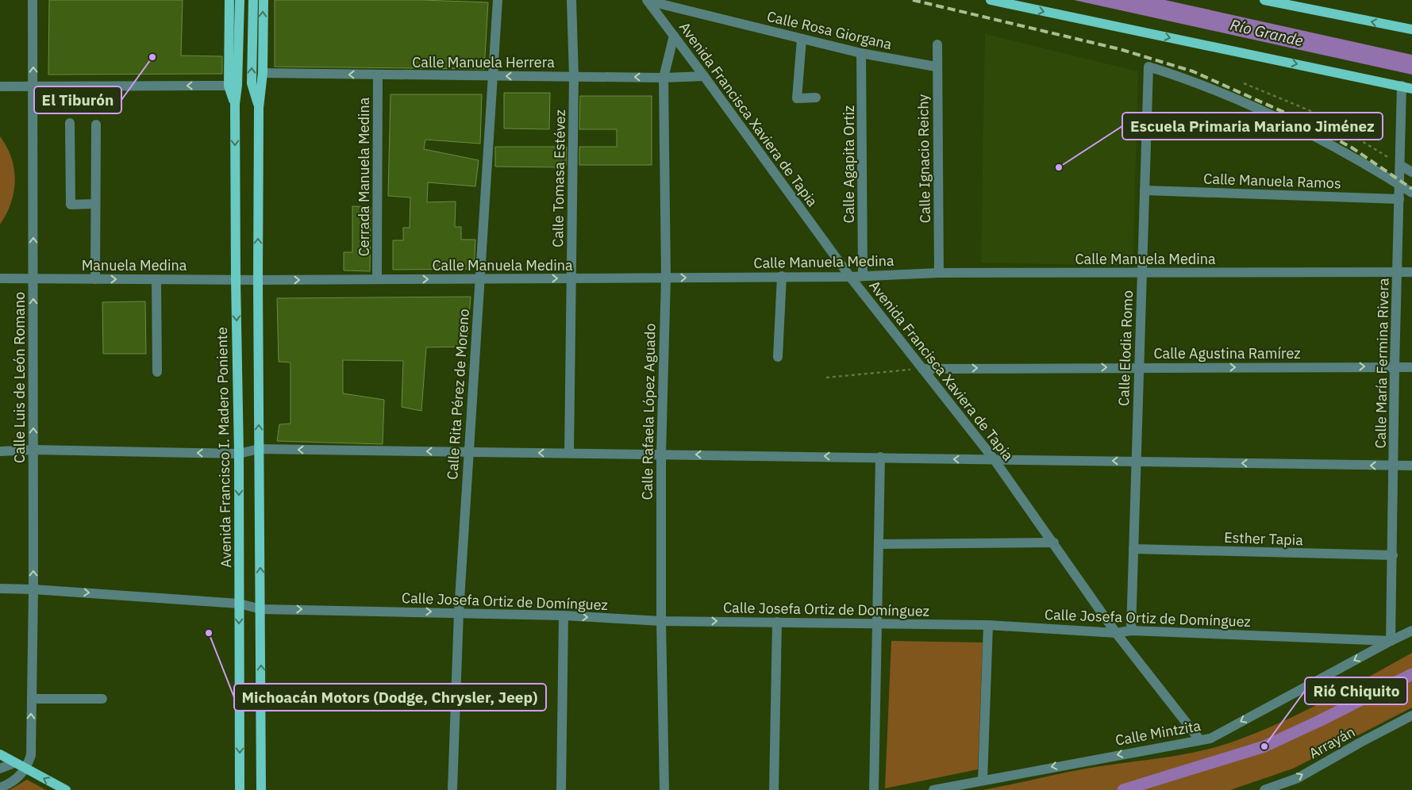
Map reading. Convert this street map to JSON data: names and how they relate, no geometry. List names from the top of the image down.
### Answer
{
  "streets": {
    "main road": ["Avenida Francisco I. Madero Poniente"],
    "street": [
      "Calle Rosa Giorgana",
      "Calle Manuela Herrera",
      "Avenida Francisca Xaviera de Tapia",
      "Calle Ignacio Reichy",
      "Calle Agapita Ortiz",
      "Cerrada Manuela Medina",
      "Calle Tomasa Estévez",
      "Calle Manuela Ramos",
      "Calle Manuela Medina",
      "Manuela Medina",
      "Calle Elodia Romo",
      "Calle Agustina Ramírez",
      "Calle María Fermina Rivera",
      "Calle Luis de León Romano",
      "Calle Rita Pérez de Moreno",
      "Calle Rafaela López Aguado",
      "Esther Tapia",
      "Calle Josefa Ortiz de Domínguez",
      "Calle Mintzita",
      "Arrayán"
    ]
  },
  "crossings": [
    ["Calle Rosa Giorgana", "Avenida Francisca Xaviera de Tapia"],
    ["Calle Rosa Giorgana", "Calle Ignacio Reichy"],
    ["Calle Rosa Giorgana", "Calle Agapita Ortiz"],
    ["Calle Manuela Herrera", "Avenida Francisca Xaviera de Tapia"],
    ["Calle Manuela Herrera", "Cerrada Manuela Medina"],
    ["Calle Manuela Herrera", "Calle Tomasa Estévez"],
    ["Calle Manuela Herrera", "Calle Rita Pérez de Moreno"],
    ["Calle Manuela Herrera", "Calle Rafaela López Aguado"],
    ["Avenida Francisca Xaviera de Tapia", "Calle Manuela Medina"],
    ["Avenida Francisca Xaviera de Tapia", "Calle Agustina Ramírez"],
    ["Avenida Francisca Xaviera de Tapia", "Calle Rafaela López Aguado"],
    ["Avenida Francisca Xaviera de Tapia", "Calle Josefa Ortiz de Domínguez"],
    ["Avenida Francisca Xaviera de Tapia", "Calle Mintzita"],
    ["Calle Ignacio Reichy", "Calle Manuela Medina"],
    ["Calle Agapita Ortiz", "Calle Manuela Medina"],
    ["Cerrada Manuela Medina", "Calle Manuela Medina"],
    ["Calle Tomasa Estévez", "Calle Manuela Medina"],
    ["Calle Manuela Ramos", "Calle Elodia Romo"],
    ["Calle Manuela Ramos", "Calle María Fermina Rivera"],
    ["Calle Manuela Medina", "Manuela Medina"],
    ["Calle Manuela Medina", "Calle Elodia Romo"],
    ["Calle Manuela Medina", "Calle María Fermina Rivera"],
    ["Calle Manuela Medina", "Calle Rita Pérez de Moreno"],
    ["Calle Manuela Medina", "Calle Rafaela López Aguado"],
    ["Calle Manuela Medina", "Avenida Francisco I. Madero Poniente"],
    ["Manuela Medina", "Calle Luis de León Romano"],
    ["Manuela Medina", "Avenida Francisco I. Madero Poniente"],
    ["Calle Elodia Romo", "Calle Agustina Ramírez"],
    ["Calle Elodia Romo", "Calle María Fermina Rivera"],
    ["Calle Elodia Romo", "Esther Tapia"],
    ["Calle Elodia Romo", "Calle Josefa Ortiz de Domínguez"],
    ["Calle Agustina Ramírez", "Calle María Fermina Rivera"],
    ["Calle María Fermina Rivera", "Esther Tapia"],
    ["Calle María Fermina Rivera", "Calle Josefa Ortiz de Domínguez"],
    ["Calle María Fermina Rivera", "Calle Mintzita"],
    ["Calle Luis de León Romano", "Calle Josefa Ortiz de Domínguez"],
    ["Calle Rita Pérez de Moreno", "Calle Josefa Ortiz de Domínguez"],
    ["Calle Rafaela López Aguado", "Calle Josefa Ortiz de Domínguez"],
    ["Avenida Francisco I. Madero Poniente", "Calle Josefa Ortiz de Domínguez"],
    ["Calle Josefa Ortiz de Domínguez", "Calle Mintzita"]
  ],
  "one_way": [
    "Calle Manuela Herrera",
    "Calle Manuela Medina",
    "Calle Agustina Ramírez",
    "Calle Luis de León Romano",
    "Calle Josefa Ortiz de Domínguez",
    "Calle Mintzita",
    "Arrayán"
  ],
  "water": ["Río Grande"],
  "places": [
    "El Tiburón",
    "Escuela Primaria Mariano Jiménez",
    "Michoacán Motors (Dodge, Chrysler, Jeep)",
    "Rió Chiquito"
  ]
}
